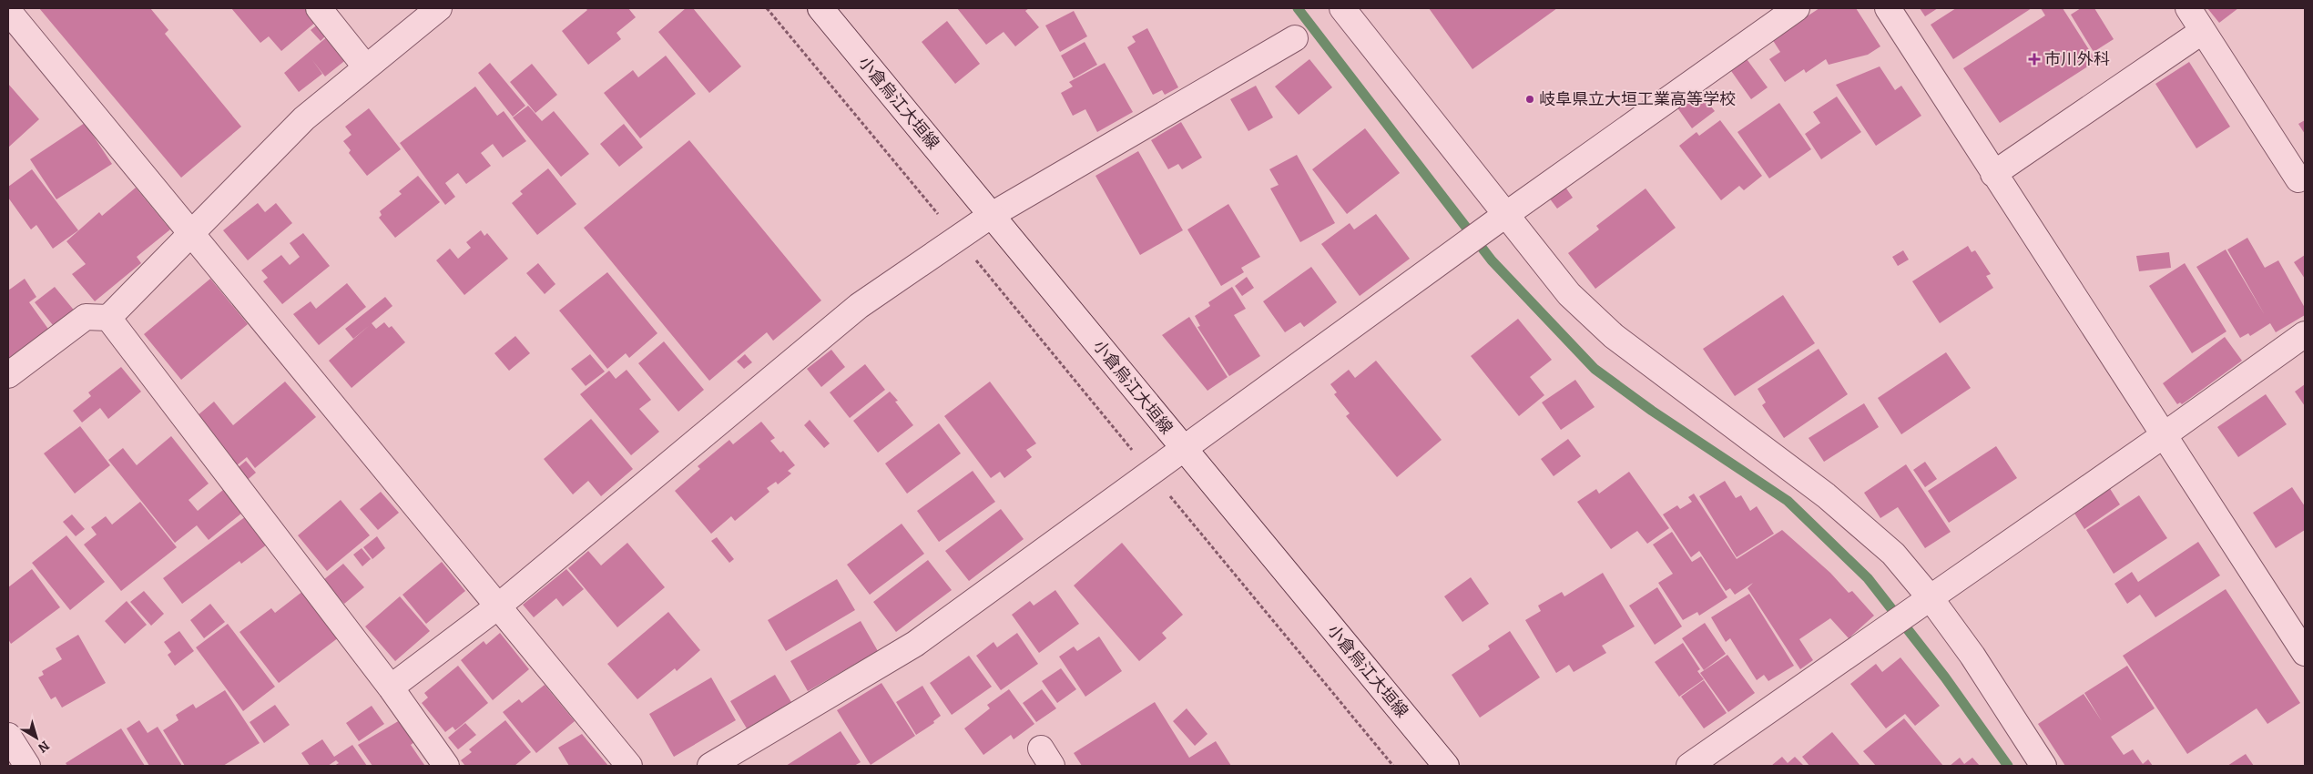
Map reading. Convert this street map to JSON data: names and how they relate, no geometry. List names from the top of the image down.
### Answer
{
  "streets": {
    "street": ["小倉烏江大垣線"]
  },
  "places": {
    "health": ["市川外科"],
    "other": ["岐阜県立大垣工業高等学校"]
  },
  "north": "bottom right"
}
